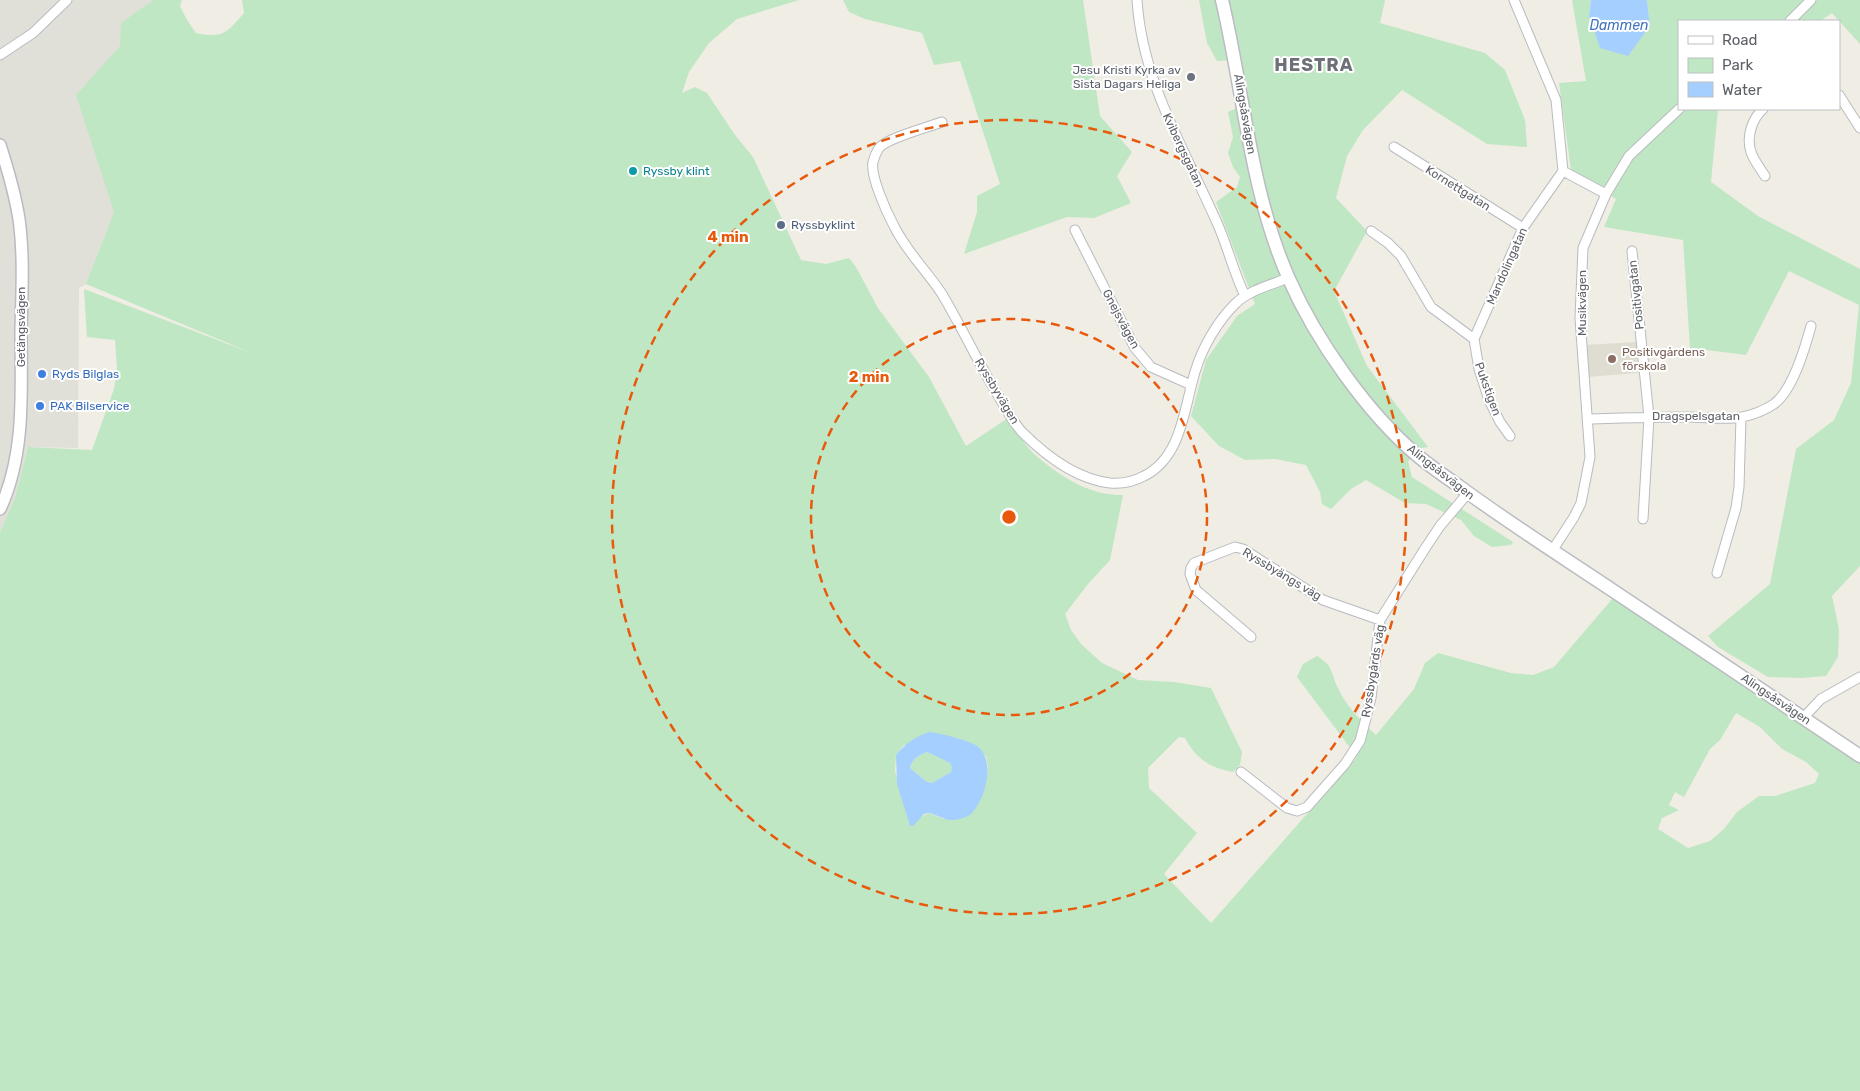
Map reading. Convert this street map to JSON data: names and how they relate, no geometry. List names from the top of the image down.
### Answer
{
  "streets": {
    "main road": ["Alingsåsvägen"],
    "street": [
      "Kvibergsgatan",
      "Kornettgatan",
      "Mandolingatan",
      "Positivgatan",
      "Musikvägen",
      "Gnejsvägen",
      "Getängsvägen",
      "Pukstigen",
      "Ryssbyvägen",
      "Dragspelsgatan",
      "Ryssbyängs väg",
      "Ryssbygårds väg"
    ]
  },
  "crossings": [
    ["Alingsåsvägen", "Musikvägen"],
    ["Alingsåsvägen", "Ryssbyvägen"],
    ["Alingsåsvägen", "Ryssbygårds väg"],
    ["Kvibergsgatan", "Ryssbyvägen"],
    ["Kornettgatan", "Mandolingatan"],
    ["Mandolingatan", "Pukstigen"],
    ["Positivgatan", "Dragspelsgatan"],
    ["Musikvägen", "Dragspelsgatan"],
    ["Gnejsvägen", "Ryssbyvägen"],
    ["Ryssbyängs väg", "Ryssbygårds väg"]
  ],
  "districts": ["HESTRA"],
  "water": ["Dammen"],
  "places": [
    "Jesu Kristi Kyrka av Sista Dagars Heliga",
    "Ryssby klint",
    "Ryssbyklint",
    "Positivgårdens förskola",
    "Ryds Bilglas",
    "PAK Bilservice"
  ],
  "legend": ["Road", "Park", "Water"],
  "rings": ["4 min", "2 min"]
}
